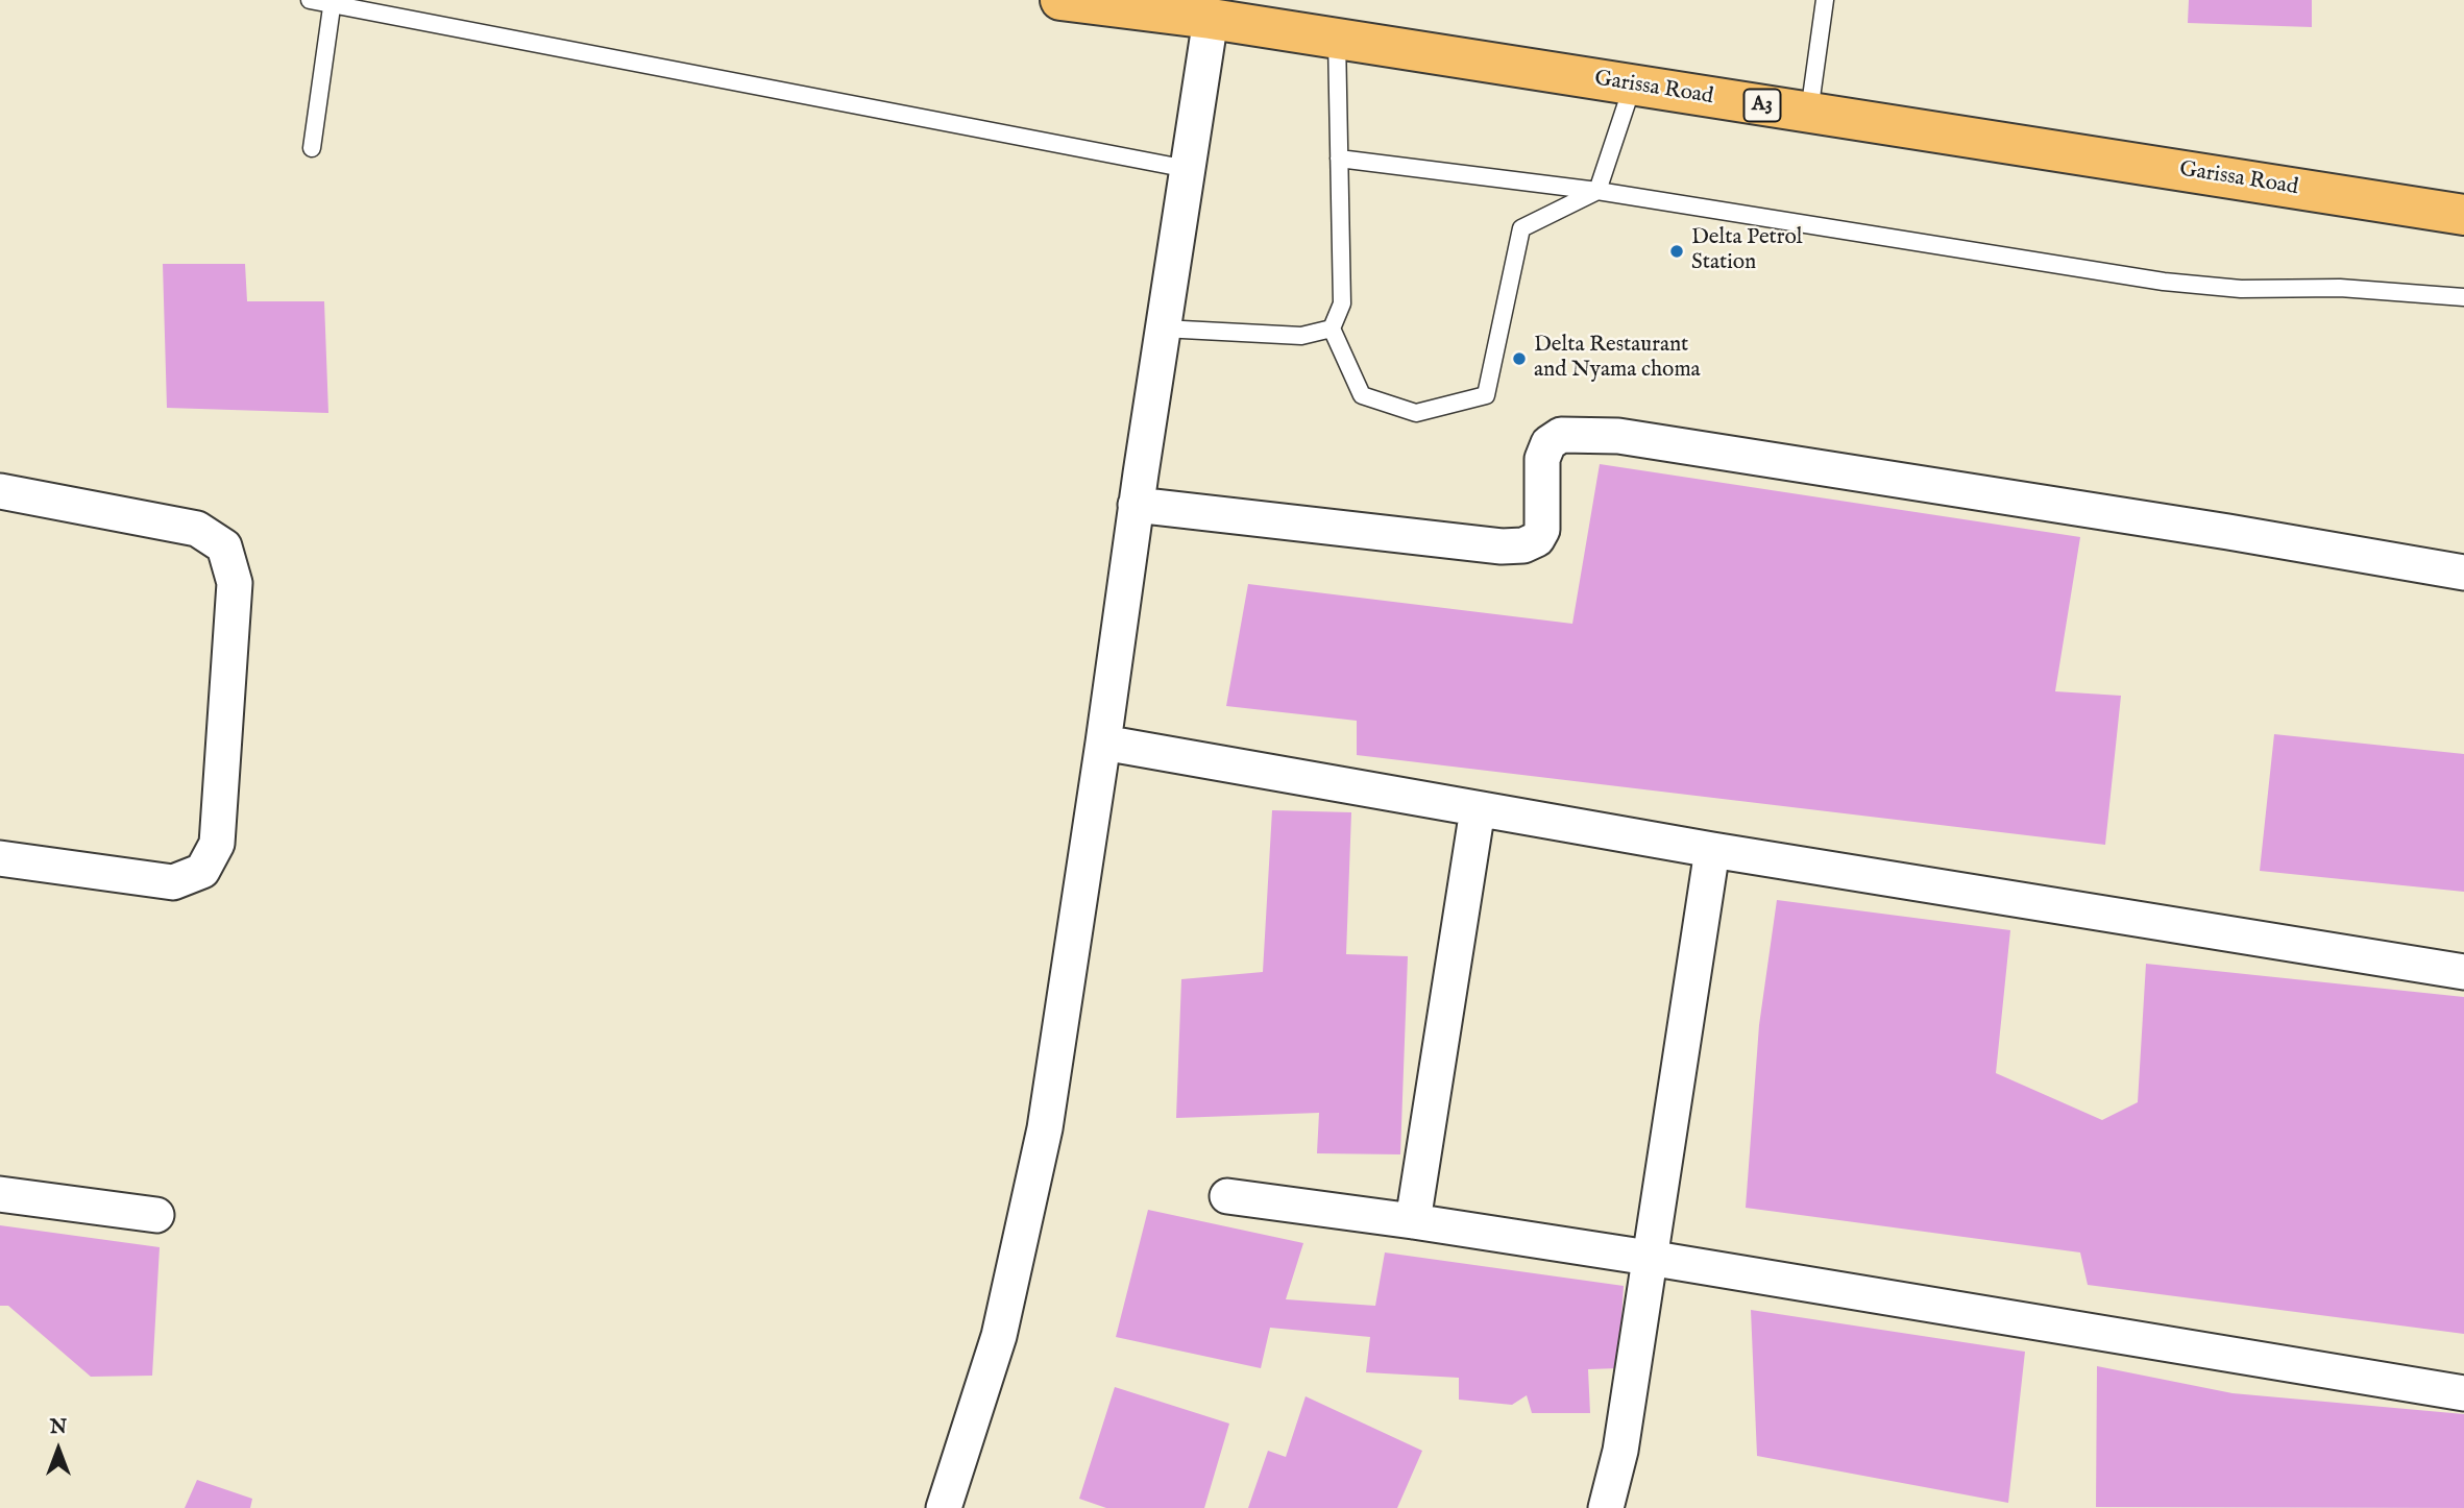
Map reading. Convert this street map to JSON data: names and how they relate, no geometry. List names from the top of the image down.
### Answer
{
  "streets": {
    "highway": ["Garissa Road", "A3"]
  },
  "places": ["Delta Petrol Station", "Delta Restaurant and Nyama choma"],
  "north": "top"
}
